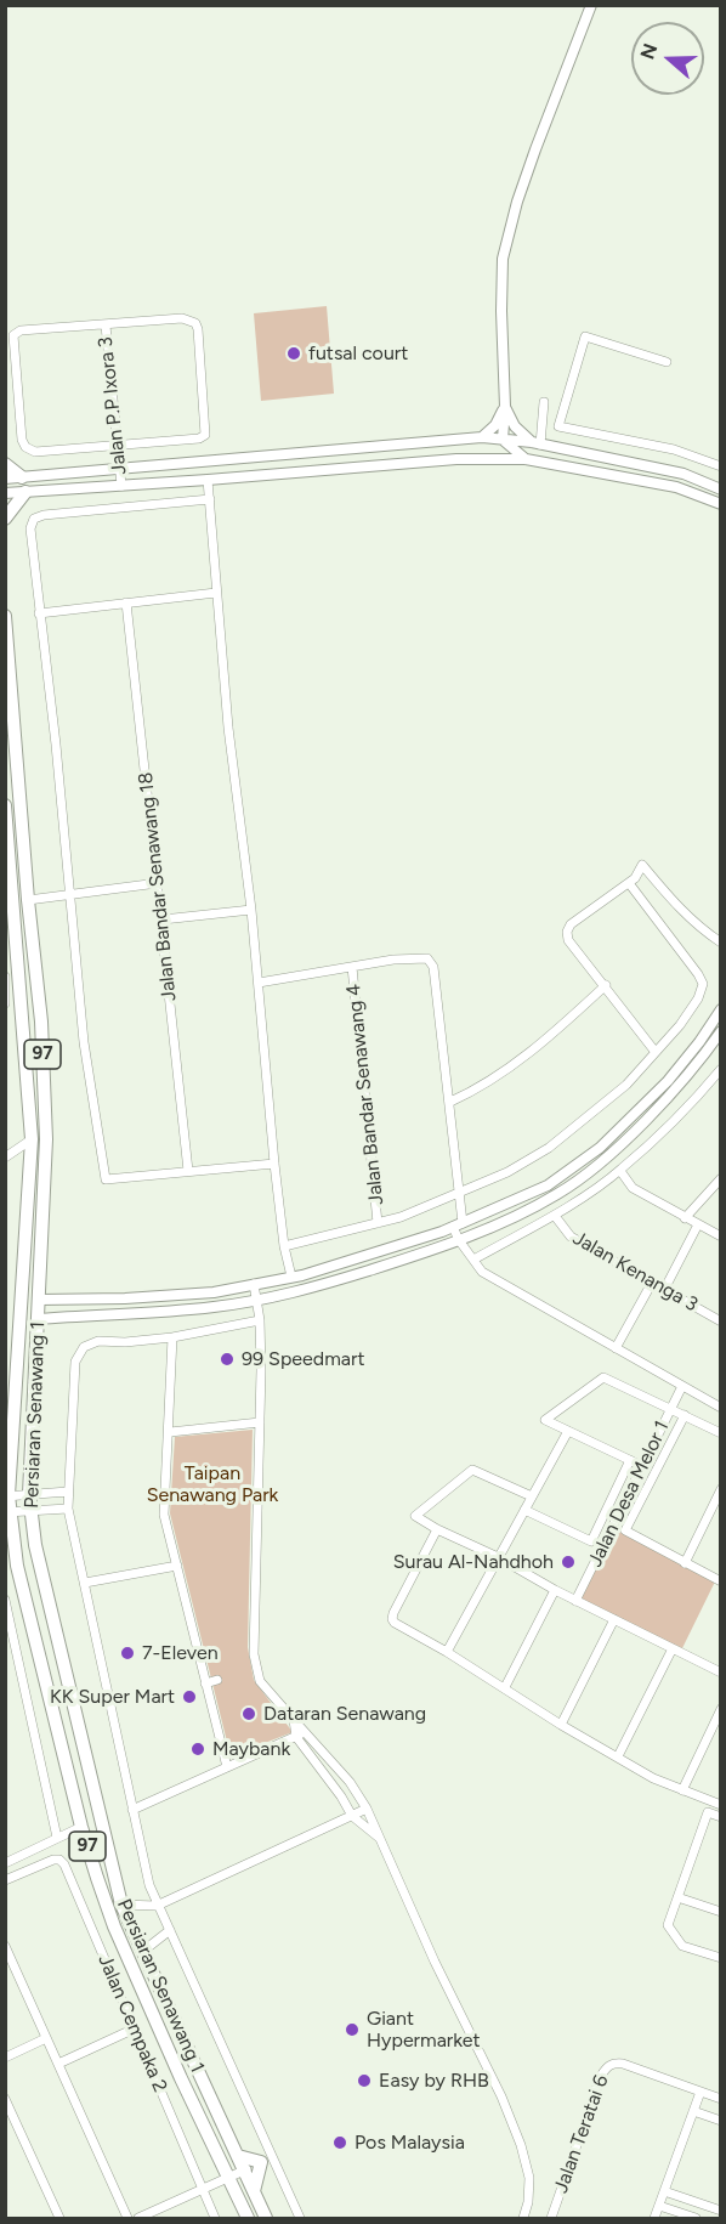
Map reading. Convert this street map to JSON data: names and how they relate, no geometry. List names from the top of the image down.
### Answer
{
  "streets": {
    "main road": ["97", "Persiaran Senawang 1"],
    "street": [
      "Jalan P.P Ixora 3",
      "Jalan Bandar Senawang 18",
      "Jalan Bandar Senawang 4",
      "Jalan Kenanga 3",
      "Jalan Desa Melor 1",
      "Jalan Cempaka 2",
      "Jalan Teratai 6"
    ]
  },
  "parks": ["Taipan Senawang Park"],
  "places": [
    "futsal court",
    "99 Speedmart",
    "Surau Al-Nahdhoh",
    "7-Eleven",
    "KK Super Mart",
    "Dataran Senawang",
    "Maybank",
    "Giant Hypermarket",
    "Easy by RHB",
    "Pos Malaysia"
  ],
  "north": "left"
}
